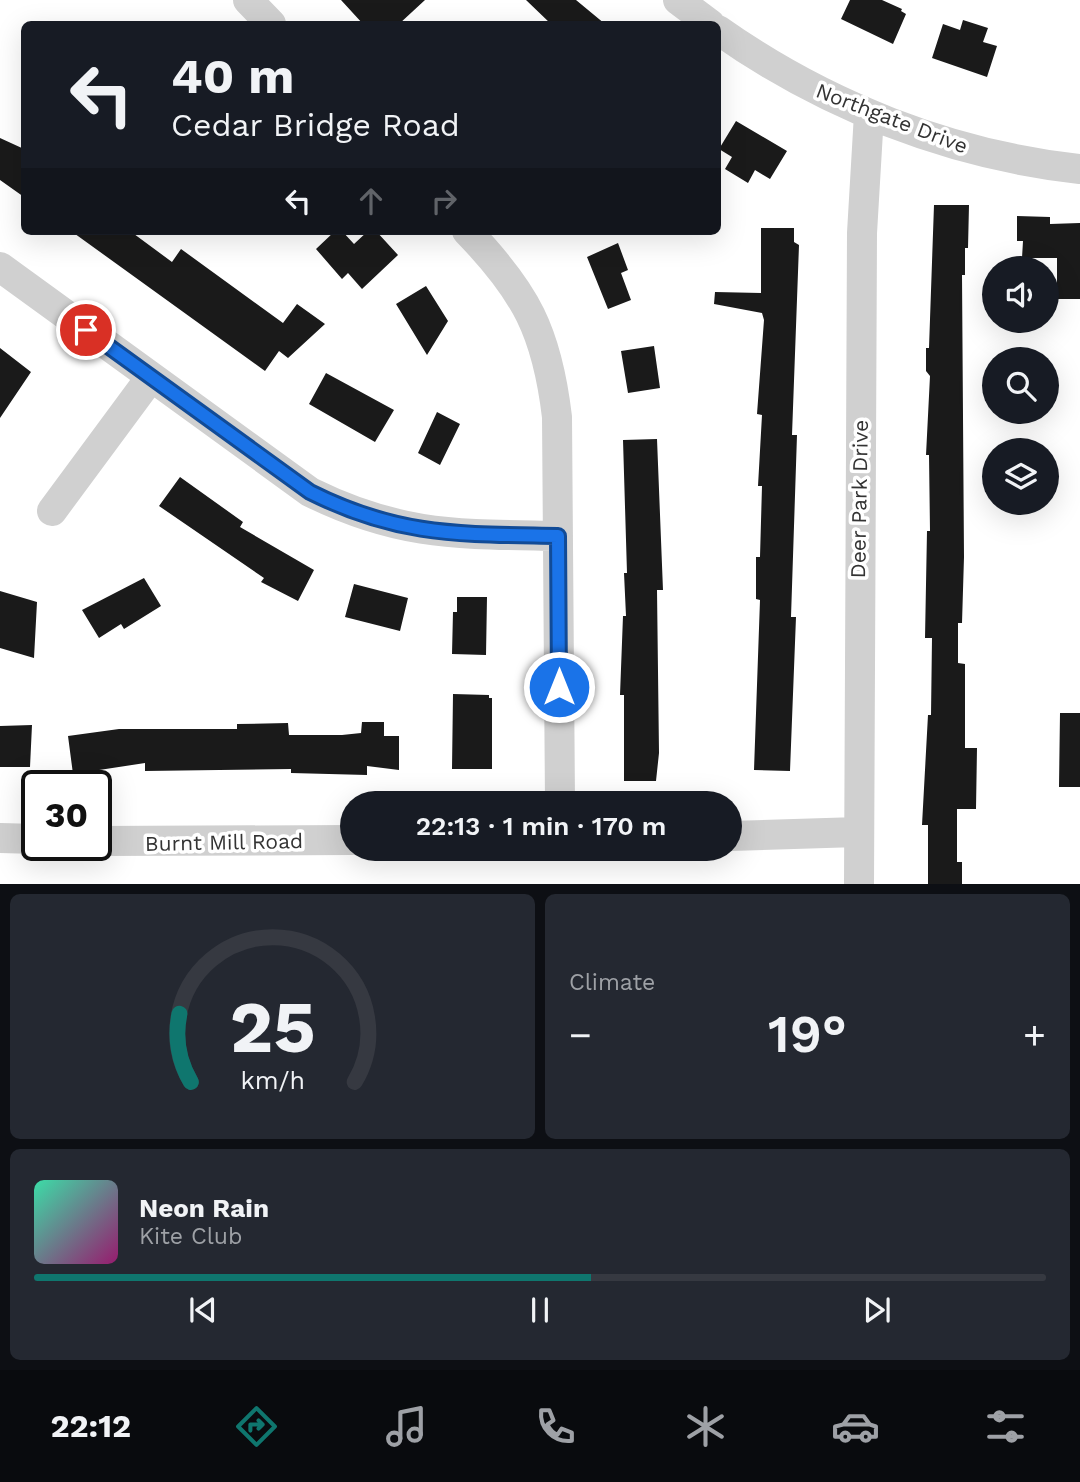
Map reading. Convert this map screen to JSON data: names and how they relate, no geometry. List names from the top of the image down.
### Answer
{
  "streets": {
    "street": ["Northgate Drive", "Deer Park Drive", "Burnt Mill Road"]
  },
  "crossings": [
    ["Northgate Drive", "Deer Park Drive"]
  ],
  "page": {
    "turn": ["40 m", "Cedar Bridge Road"],
    "limit": "30",
    "trip": "22:13 · 1 min · 170 m",
    "tile": "Climate",
    "heat": ["−", "19°", "+"],
    "song": ["Neon Rain", "Kite Club"],
    "tabs": "22:12",
    "gauge": ["25", "km/h"]
  }
}
